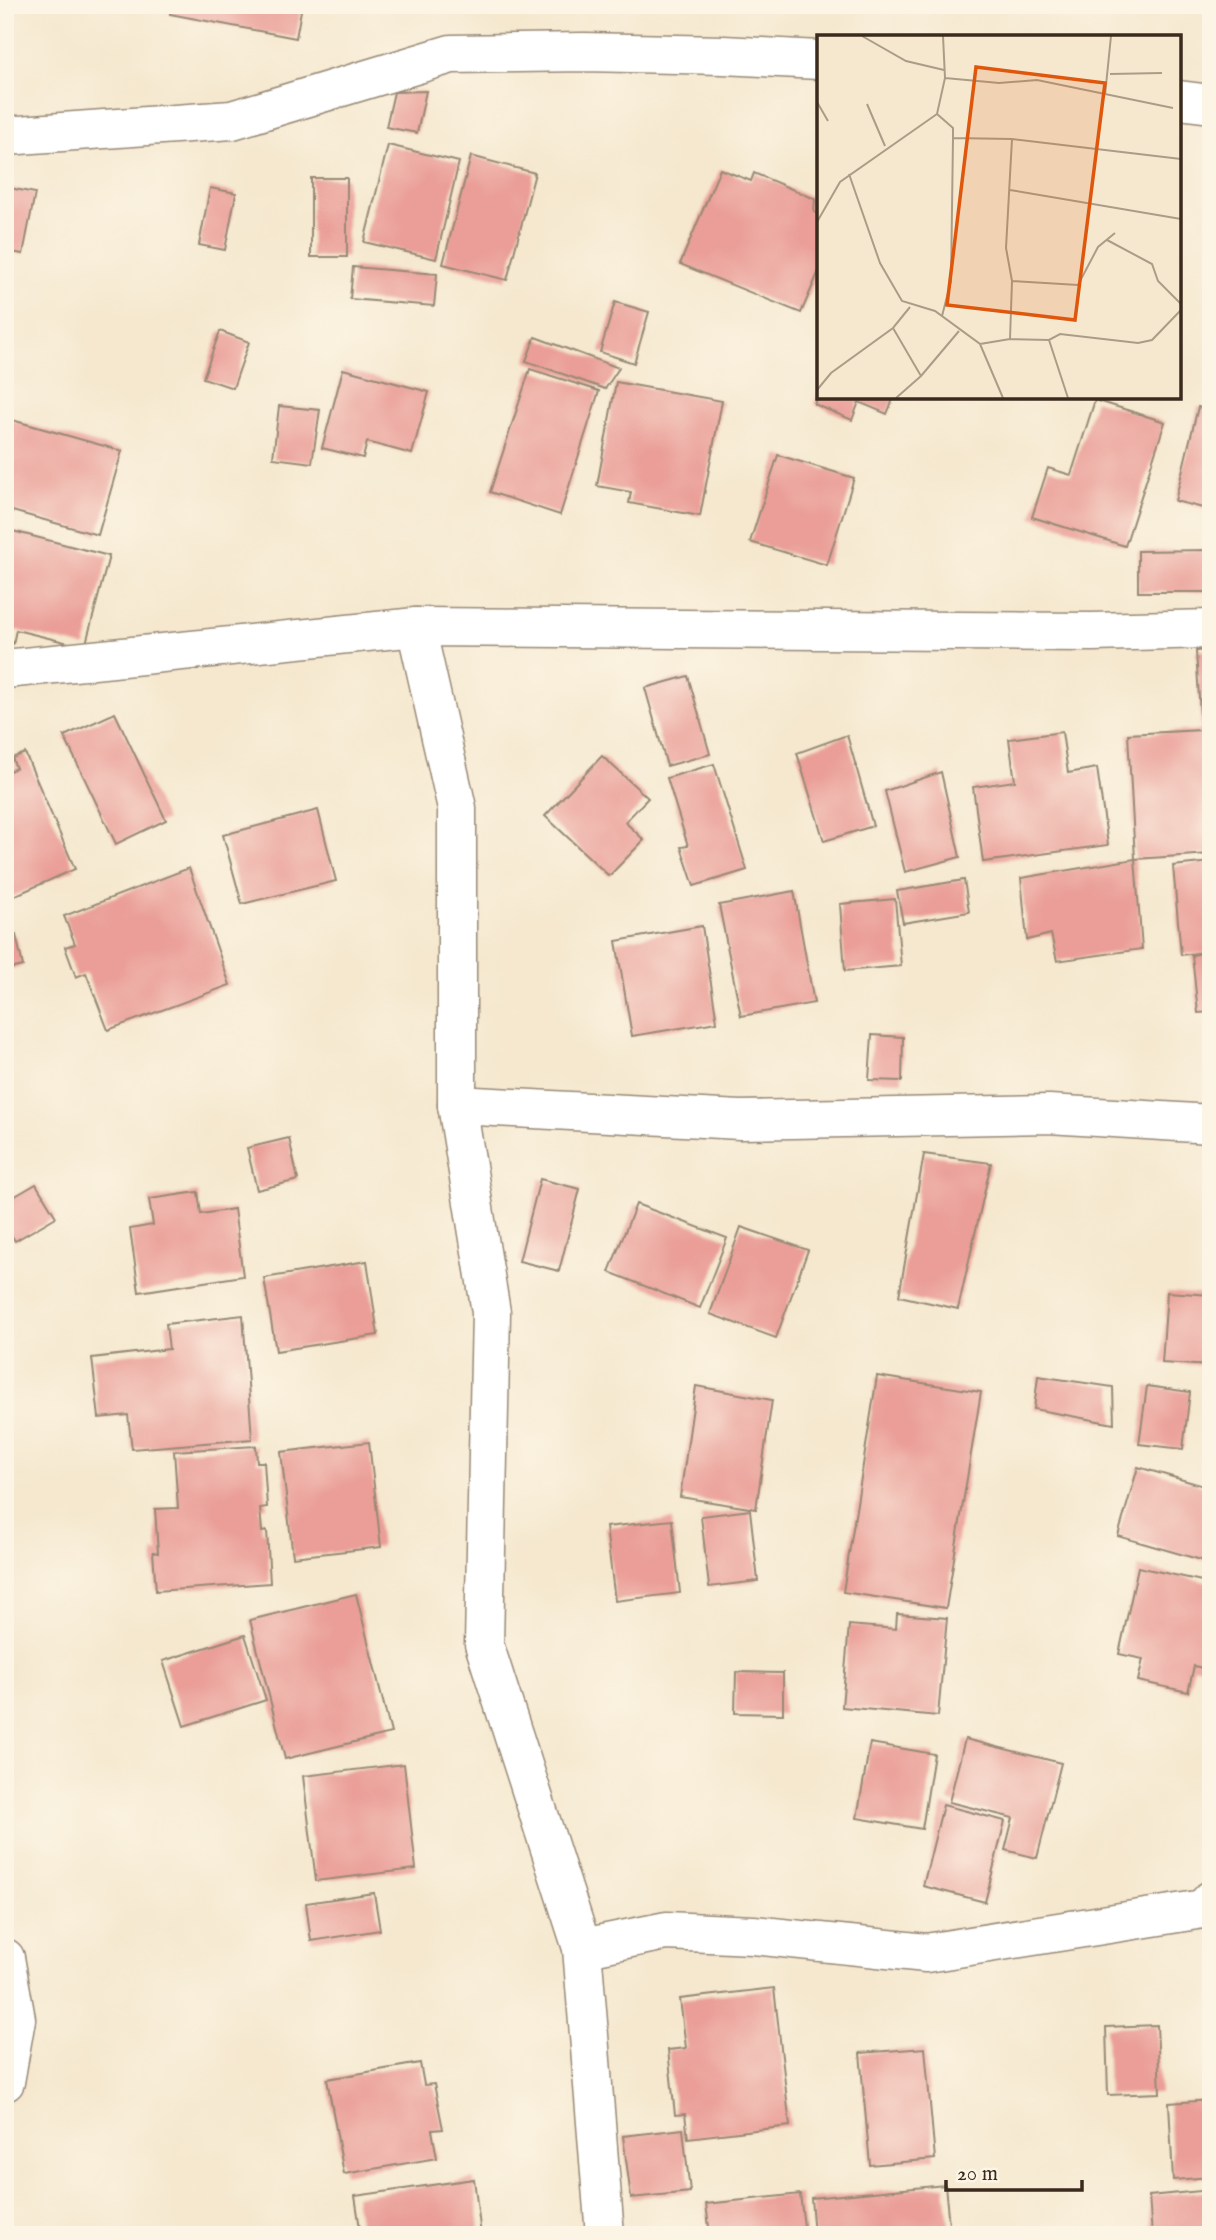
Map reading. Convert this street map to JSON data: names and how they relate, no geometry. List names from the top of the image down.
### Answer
{
  "scale_bar": "20 m"
}
